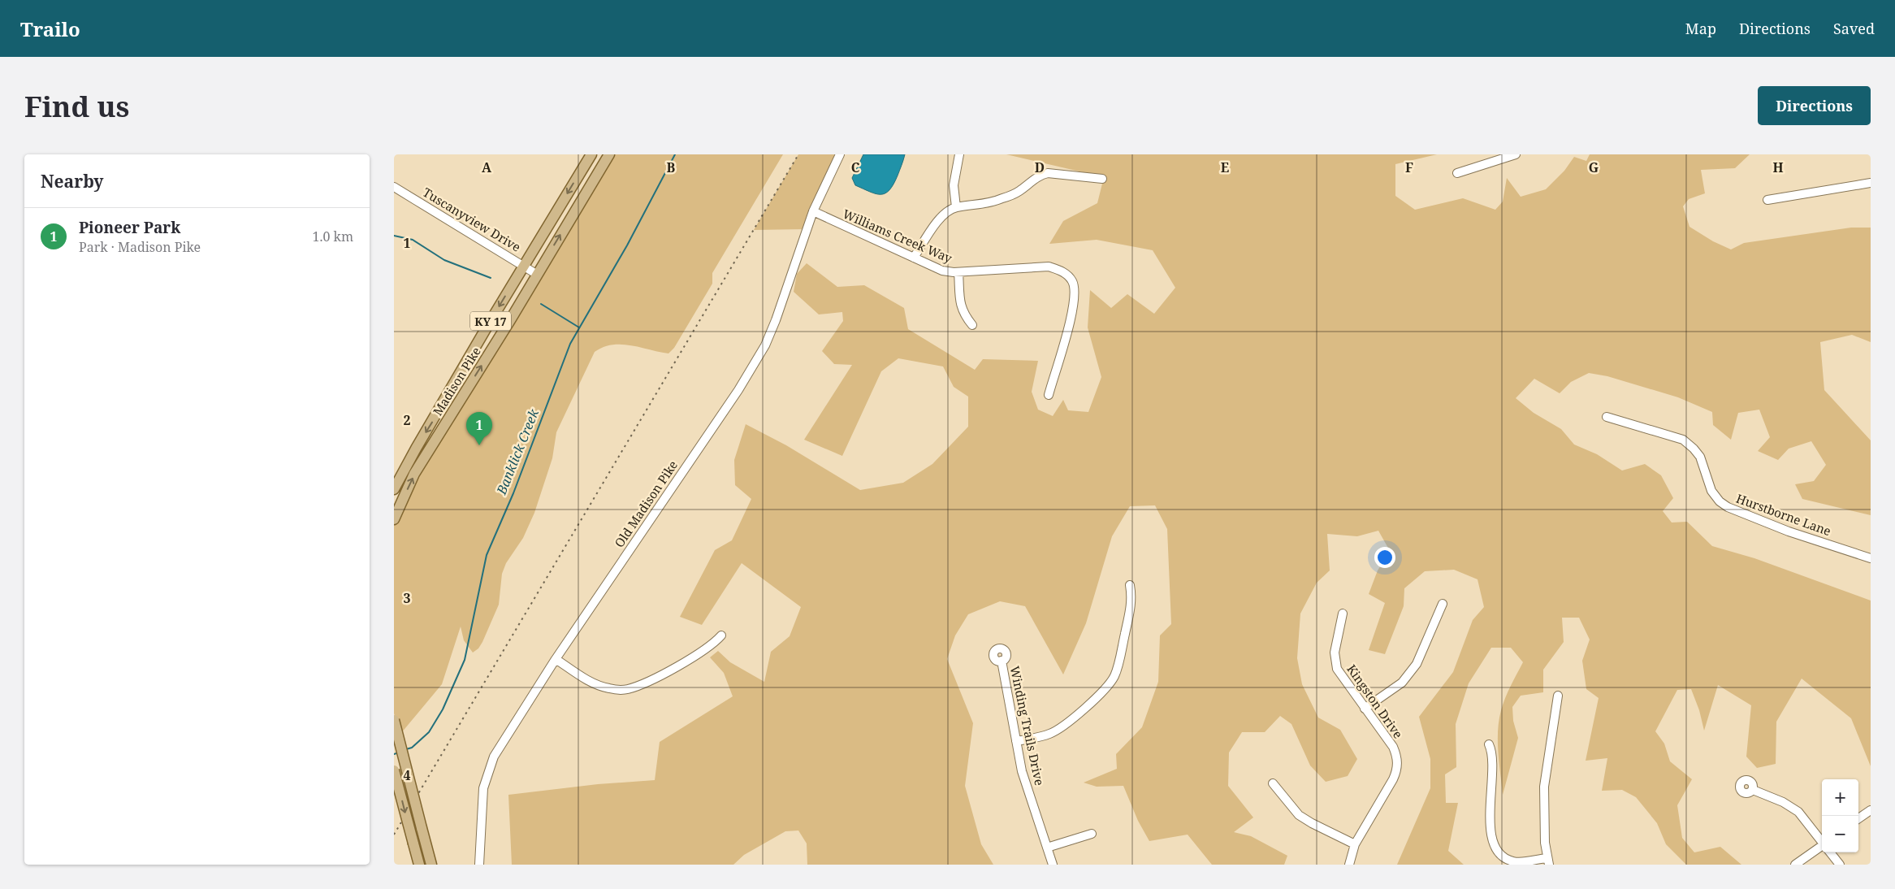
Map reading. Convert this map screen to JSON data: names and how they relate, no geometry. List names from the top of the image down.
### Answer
{
  "streets": {
    "main road": ["KY 17", "Madison Pike"],
    "street": [
      "Tuscanyview Drive",
      "Williams Creek Way",
      "Old Madison Pike",
      "Hurstborne Lane",
      "Kingston Drive",
      "Winding Trails Drive"
    ]
  },
  "crossings": [
    ["Tuscanyview Drive", "Madison Pike"],
    ["Williams Creek Way", "Old Madison Pike"]
  ],
  "water": ["Banklick Creek"],
  "page": {
    "header": "Trailo",
    "nav": ["Map", "Directions", "Saved"],
    "buttons": "Directions",
    "title": "Find us",
    "heading": "Nearby",
    "list": [
      {
        "mark": "1",
        "name": "Pioneer Park",
        "note": "Park · Madison Pike",
        "value": "1.0 km"
      }
    ],
    "pins": "1",
    "map_buttons": ["+", "−"]
  },
  "grid": {
    "columns": [
      "A",
      "B",
      "C",
      "D",
      "E",
      "F",
      "G",
      "H"
    ],
    "rows": [
      "1",
      "2",
      "3",
      "4"
    ]
  }
}
